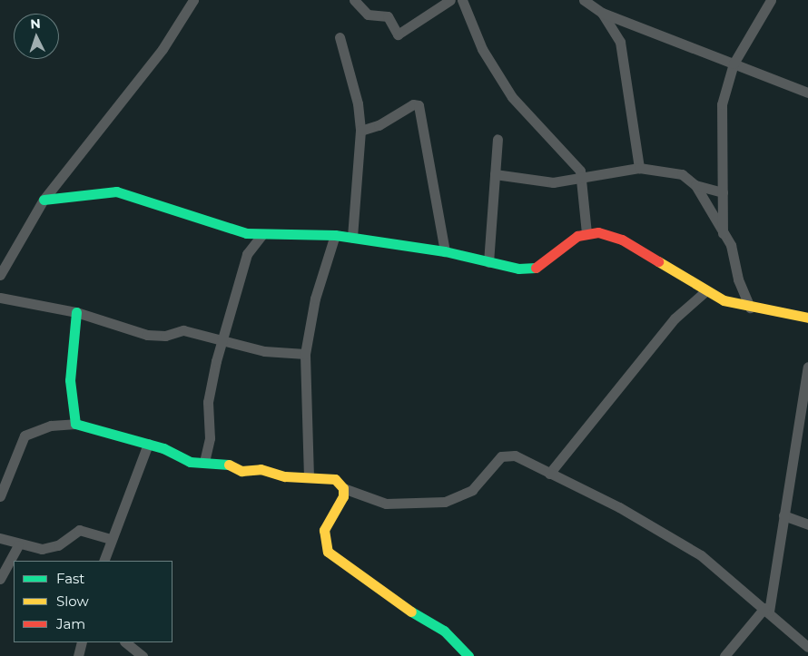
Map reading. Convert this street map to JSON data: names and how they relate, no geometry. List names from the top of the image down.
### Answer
{
  "legend": ["Fast", "Slow", "Jam"],
  "north": "top"
}
